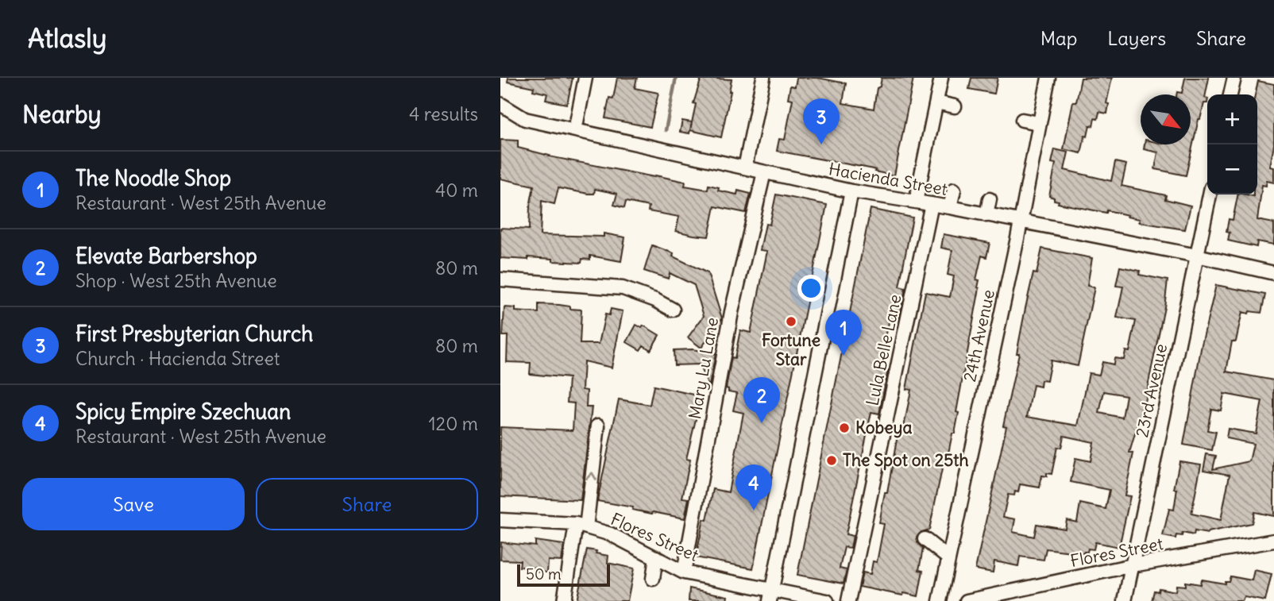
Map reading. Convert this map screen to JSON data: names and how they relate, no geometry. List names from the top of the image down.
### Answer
{
  "streets": {
    "street": [
      "Hacienda Street",
      "24th Avenue",
      "Lula Belle Lane",
      "Mary Lu Lane",
      "23rd Avenue",
      "Flores Street"
    ]
  },
  "crossings": [
    ["Hacienda Street", "24th Avenue"],
    ["Hacienda Street", "Lula Belle Lane"],
    ["Hacienda Street", "Mary Lu Lane"],
    ["Hacienda Street", "23rd Avenue"],
    ["Mary Lu Lane", "Flores Street"],
    ["23rd Avenue", "Flores Street"]
  ],
  "places": ["Fortune Star", "Kobeya", "The Spot on 25th"],
  "scale_bar": "50 m",
  "north": "bottom right",
  "page": {
    "header": "Atlasly",
    "nav": ["Map", "Layers", "Share"],
    "heading": ["Nearby", "4 results"],
    "map_buttons": ["+", "−"],
    "pins": [
      "3",
      "1",
      "2",
      "4"
    ],
    "list": [
      {
        "mark": "1",
        "name": "The Noodle Shop",
        "note": "Restaurant · West 25th Avenue",
        "value": "40 m"
      },
      {
        "mark": "2",
        "name": "Elevate Barbershop",
        "note": "Shop · West 25th Avenue",
        "value": "80 m"
      },
      {
        "mark": "3",
        "name": "First Presbyterian Church",
        "note": "Church · Hacienda Street",
        "value": "80 m"
      },
      {
        "mark": "4",
        "name": "Spicy Empire Szechuan",
        "note": "Restaurant · West 25th Avenue",
        "value": "120 m"
      }
    ],
    "buttons": ["Save", "Share"],
    "scale": "50 m"
  }
}
